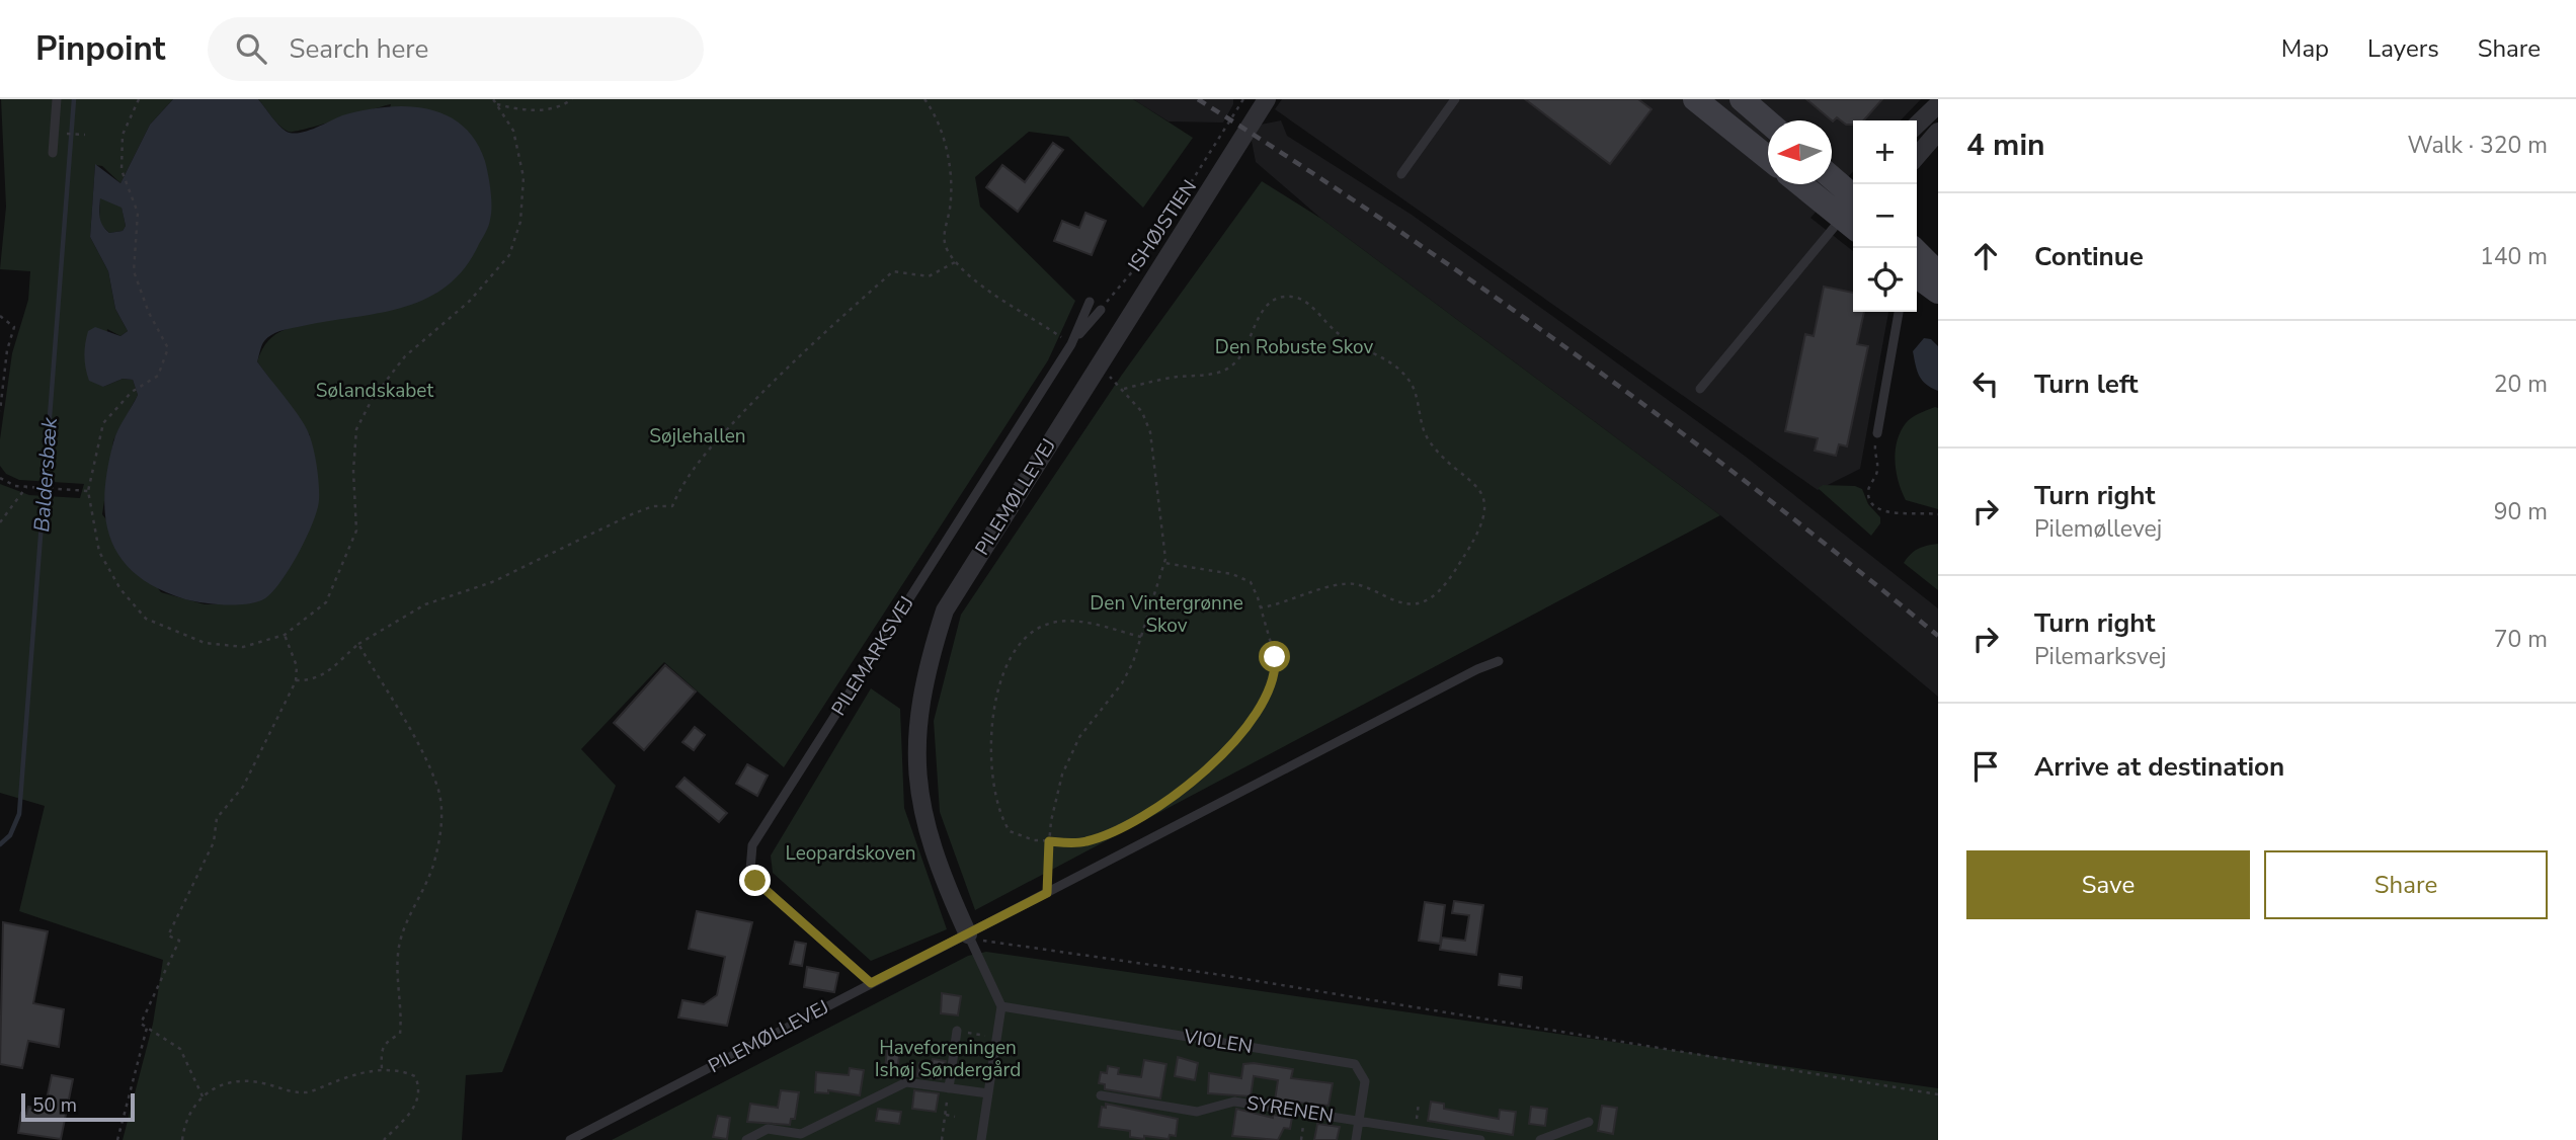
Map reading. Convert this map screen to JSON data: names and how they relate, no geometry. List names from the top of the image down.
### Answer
{
  "streets": {
    "street": ["PILEMØLLEVEJ"],
    "lane": ["PILEMARKSVEJ", "VIOLEN", "SYRENEN"],
    "path": ["ISHØJSTIEN"]
  },
  "crossings": [
    ["PILEMØLLEVEJ", "PILEMARKSVEJ"],
    ["VIOLEN", "SYRENEN"]
  ],
  "water": ["Baldersbæk"],
  "parks": [
    "Den Robuste Skov",
    "Sølandskabet",
    "Søjlehallen",
    "Den Vintergrønne Skov",
    "Leopardskoven",
    "Haveforeningen Ishøj Søndergård"
  ],
  "scale_bar": "50 m",
  "north": "left",
  "page": {
    "header": "Pinpoint",
    "search": "Search here",
    "nav": ["Map", "Layers", "Share"],
    "heading": ["4 min", "Walk · 320 m"],
    "map_buttons": ["+", "−"],
    "list": [
      ["Continue", "140 m"],
      ["Turn left", "20 m"],
      ["Turn right", "Pilemøllevej", "90 m"],
      ["Turn right", "Pilemarksvej", "70 m"],
      "Arrive at destination"
    ],
    "buttons": ["Save", "Share"],
    "scale": "50 m"
  }
}
